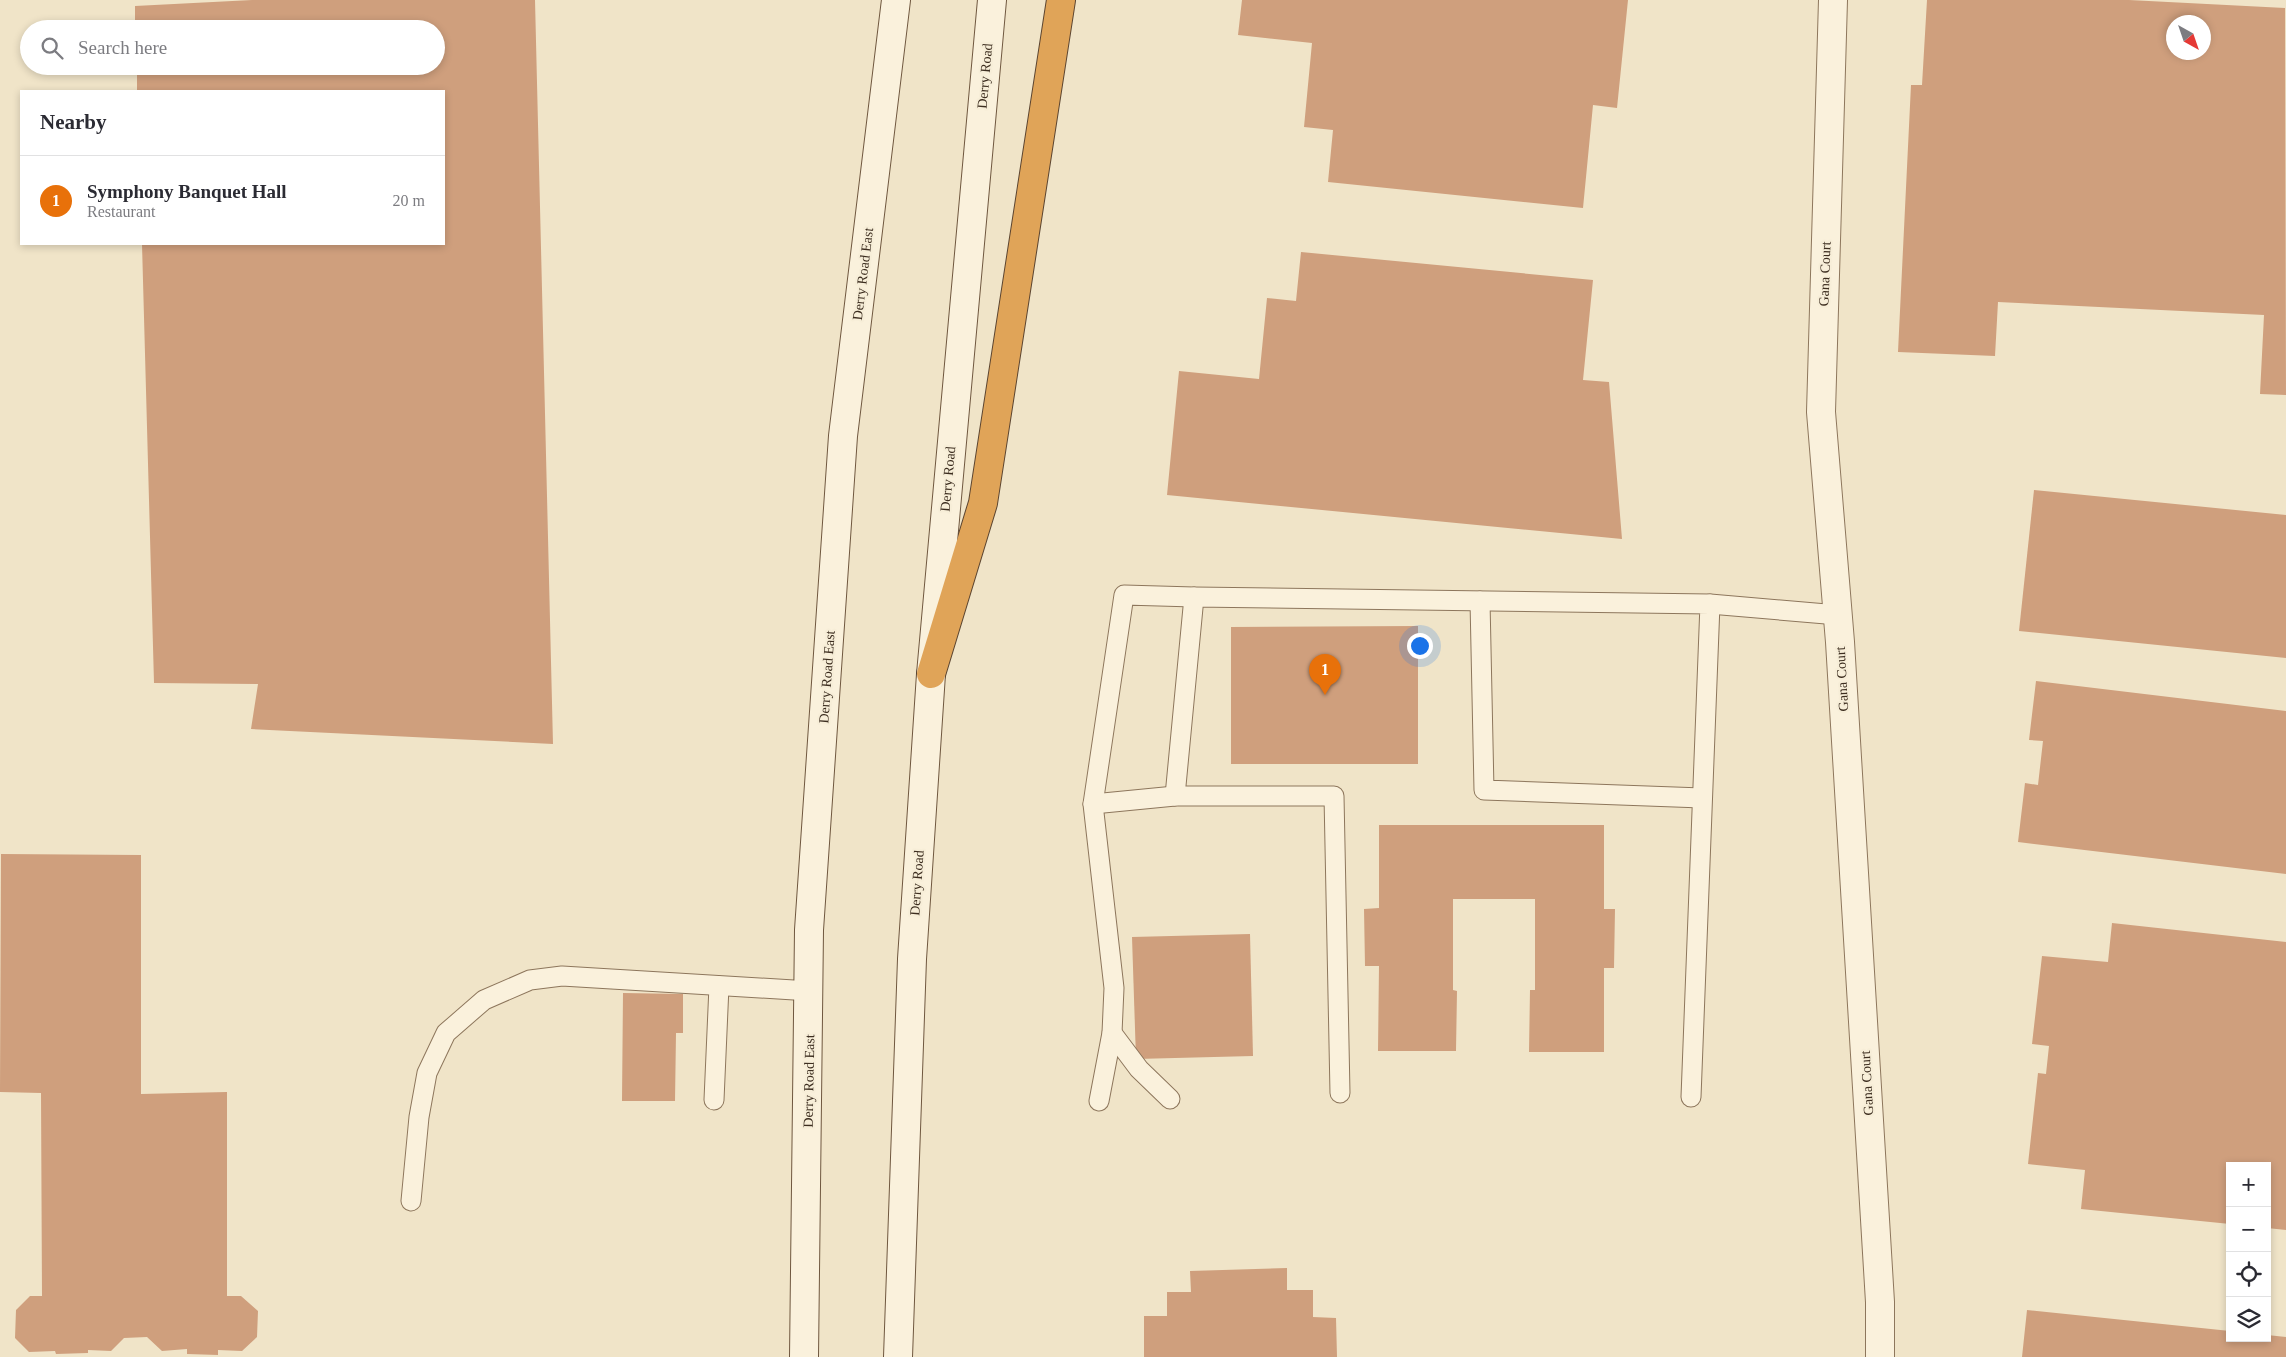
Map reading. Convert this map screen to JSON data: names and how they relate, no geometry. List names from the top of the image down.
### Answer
{
  "streets": {
    "main road": ["Derry Road", "Derry Road East", "Gana Court"]
  },
  "north": "bottom right",
  "page": {
    "search": "Search here",
    "heading": "Nearby",
    "list": [
      {
        "mark": "1",
        "name": "Symphony Banquet Hall",
        "note": "Restaurant",
        "value": "20 m"
      }
    ],
    "pins": "1",
    "map_buttons": ["+", "−"]
  }
}
